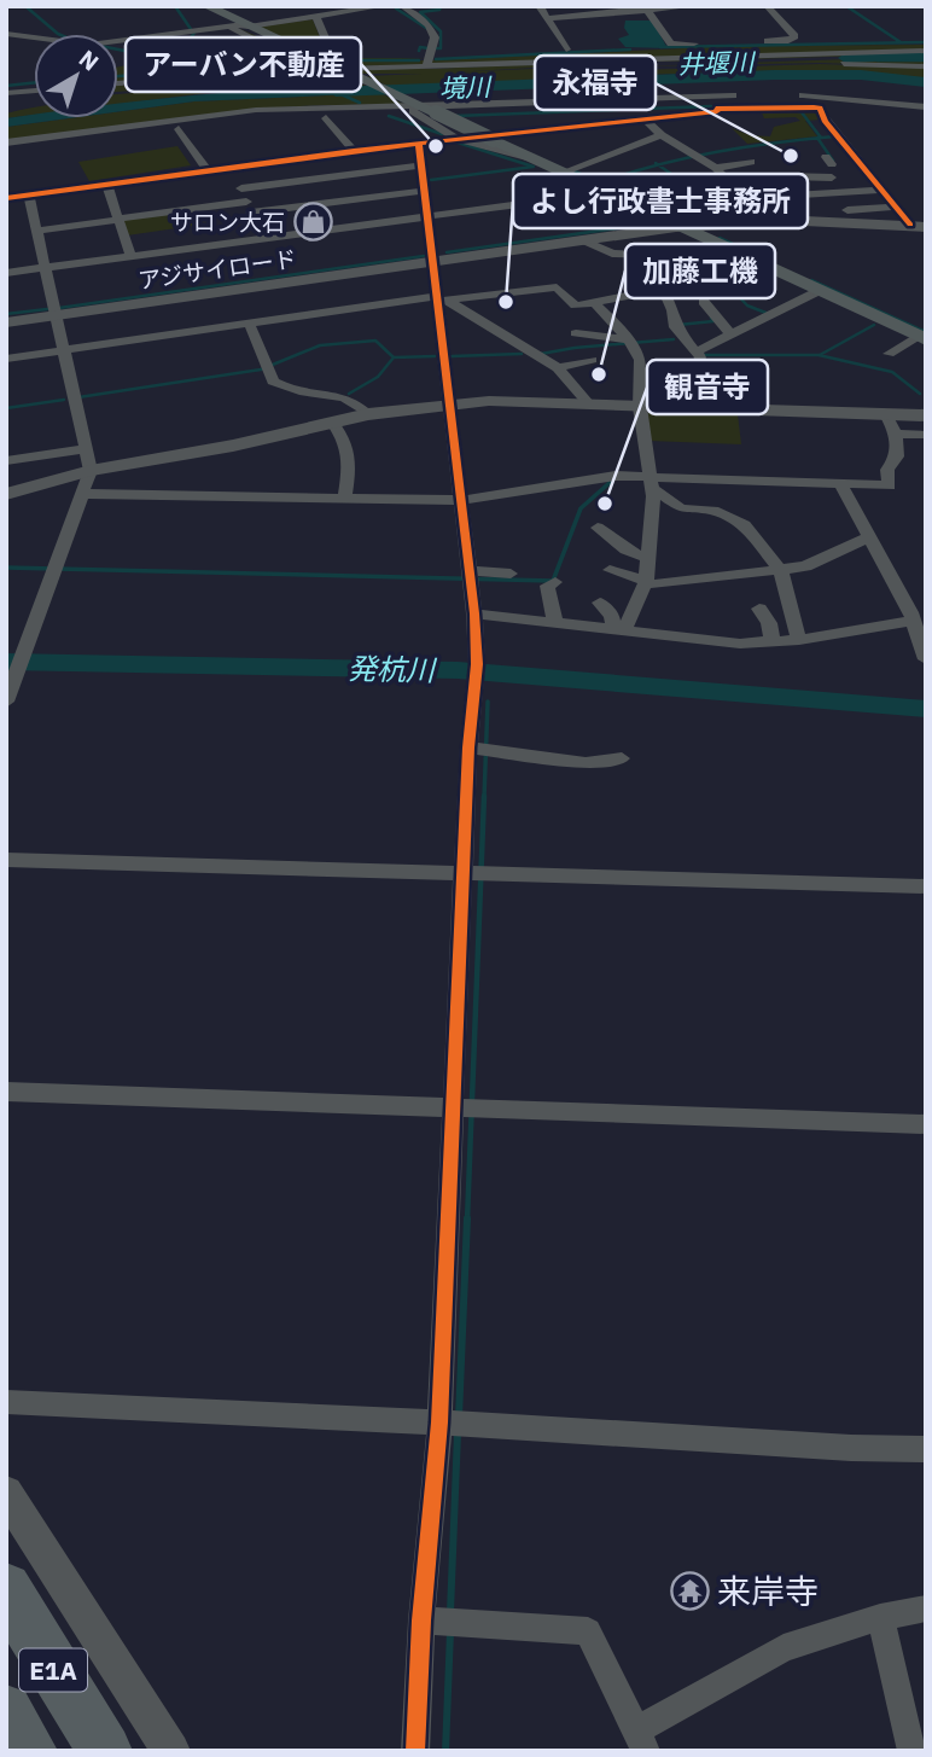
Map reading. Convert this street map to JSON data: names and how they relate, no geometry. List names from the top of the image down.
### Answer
{
  "streets": {
    "highway": ["E1A"],
    "street": ["アジサイロード"]
  },
  "water": ["井堰川", "境川", "発杭川"],
  "places": {
    "other": [
      "アーバン不動産",
      "永福寺",
      "よし行政書士事務所",
      "加藤工機",
      "観音寺"
    ],
    "shop": ["サロン大石"],
    "temple": ["来岸寺"]
  },
  "north": "top right"
}
